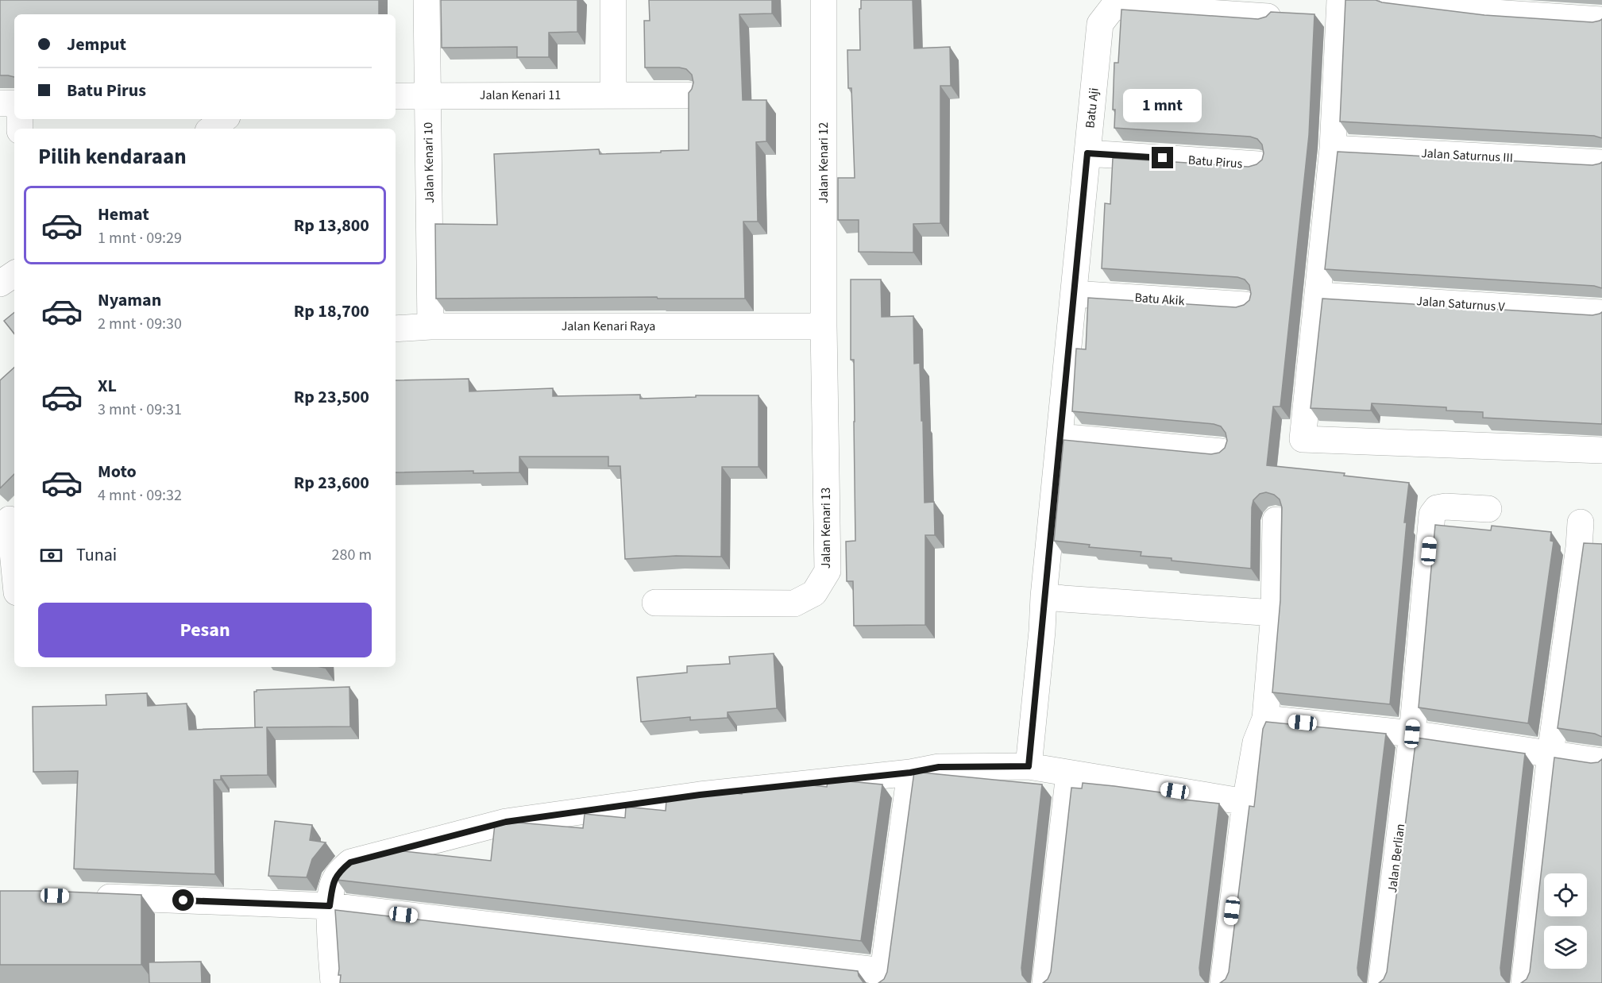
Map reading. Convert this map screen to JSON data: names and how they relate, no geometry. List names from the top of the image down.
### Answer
{
  "streets": {
    "street": [
      "Jalan Kenari 11",
      "Batu Aji",
      "Jalan Saturnus III",
      "Batu Pirus",
      "Jalan Kenari 10",
      "Jalan Kenari 12",
      "Batu Akik",
      "Jalan Saturnus V",
      "Jalan Kenari Raya",
      "Jalan Kenari 13",
      "Jalan Berlian"
    ]
  },
  "crossings": [
    ["Jalan Kenari 11", "Jalan Kenari 10"],
    ["Batu Aji", "Batu Pirus"],
    ["Batu Aji", "Batu Akik"],
    ["Jalan Kenari 10", "Jalan Kenari Raya"],
    ["Jalan Kenari 12", "Jalan Kenari Raya"],
    ["Jalan Kenari 12", "Jalan Kenari 13"],
    ["Jalan Kenari Raya", "Jalan Kenari 13"]
  ],
  "page": {
    "banner": ["Jemput", "Batu Pirus"],
    "bubble": "1 mnt",
    "heading": "Pilih kendaraan",
    "list": [
      {
        "name": "Hemat",
        "note": "1 mnt · 09:29",
        "value": "Rp 13,800"
      },
      {
        "name": "Nyaman",
        "note": "2 mnt · 09:30",
        "value": "Rp 18,700"
      },
      {
        "name": "XL",
        "note": "3 mnt · 09:31",
        "value": "Rp 23,500"
      },
      {
        "name": "Moto",
        "note": "4 mnt · 09:32",
        "value": "Rp 23,600"
      }
    ],
    "pay": ["Tunai", "280 m"],
    "buttons": "Pesan"
  }
}
